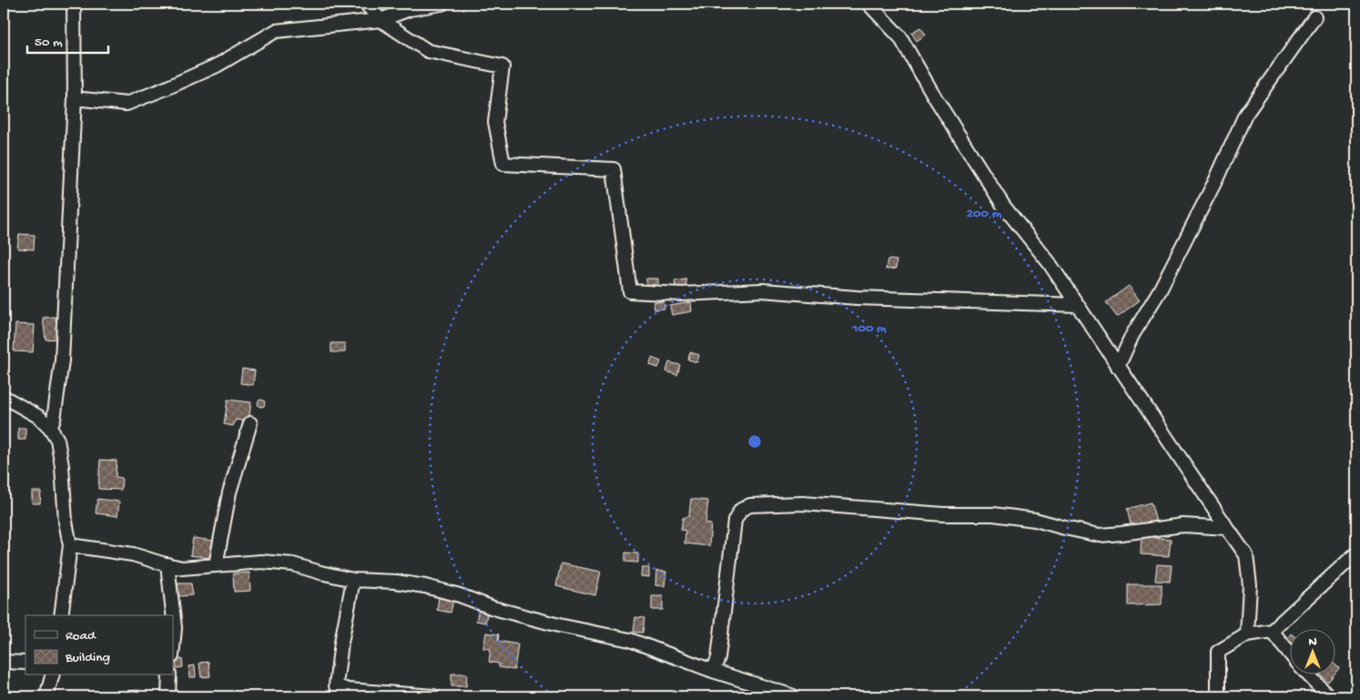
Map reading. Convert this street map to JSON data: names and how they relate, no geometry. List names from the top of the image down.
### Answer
{
  "legend": ["Road", "Building"],
  "scale_bar": "50 m",
  "north": "top",
  "rings": ["200 m", "100 m"]
}
